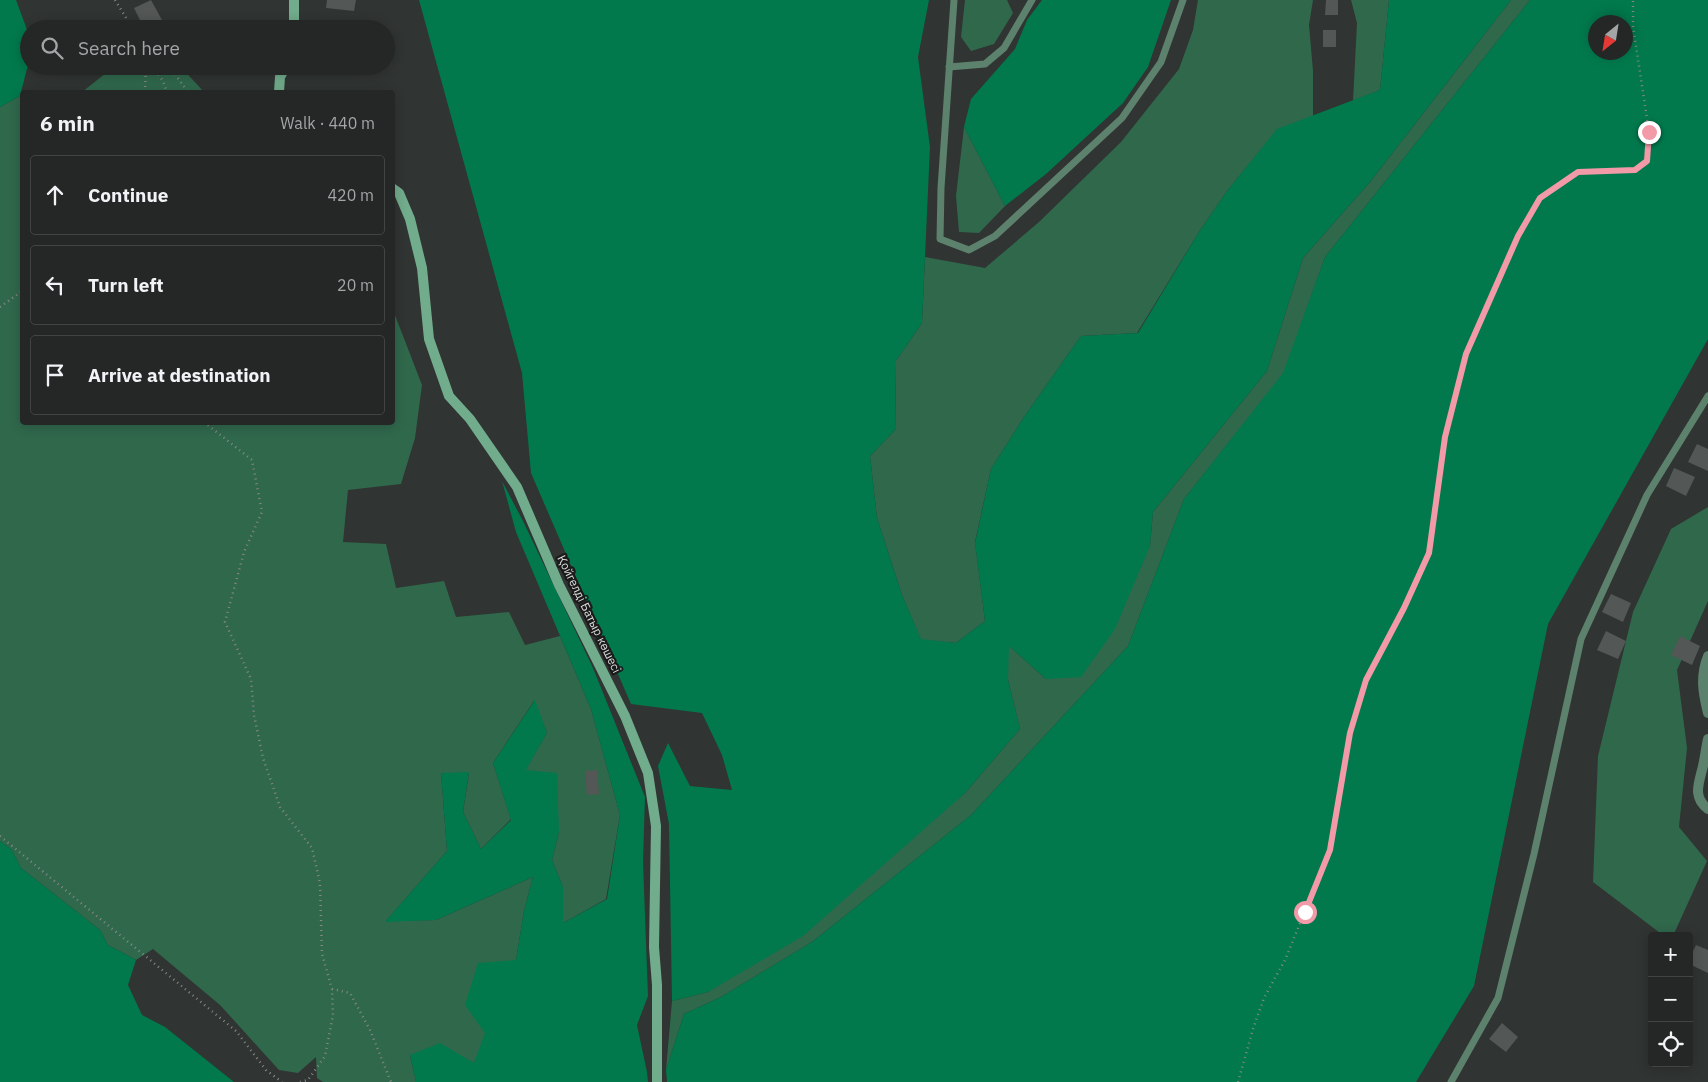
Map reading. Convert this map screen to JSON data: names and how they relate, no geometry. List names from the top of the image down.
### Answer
{
  "streets": {
    "street": ["Қойгелді Батыр көшесі"]
  },
  "north": "bottom left",
  "page": {
    "search": "Search here",
    "heading": ["6 min", "Walk · 440 m"],
    "list": [
      ["Continue", "420 m"],
      ["Turn left", "20 m"],
      "Arrive at destination"
    ],
    "map_buttons": ["+", "−"]
  }
}
